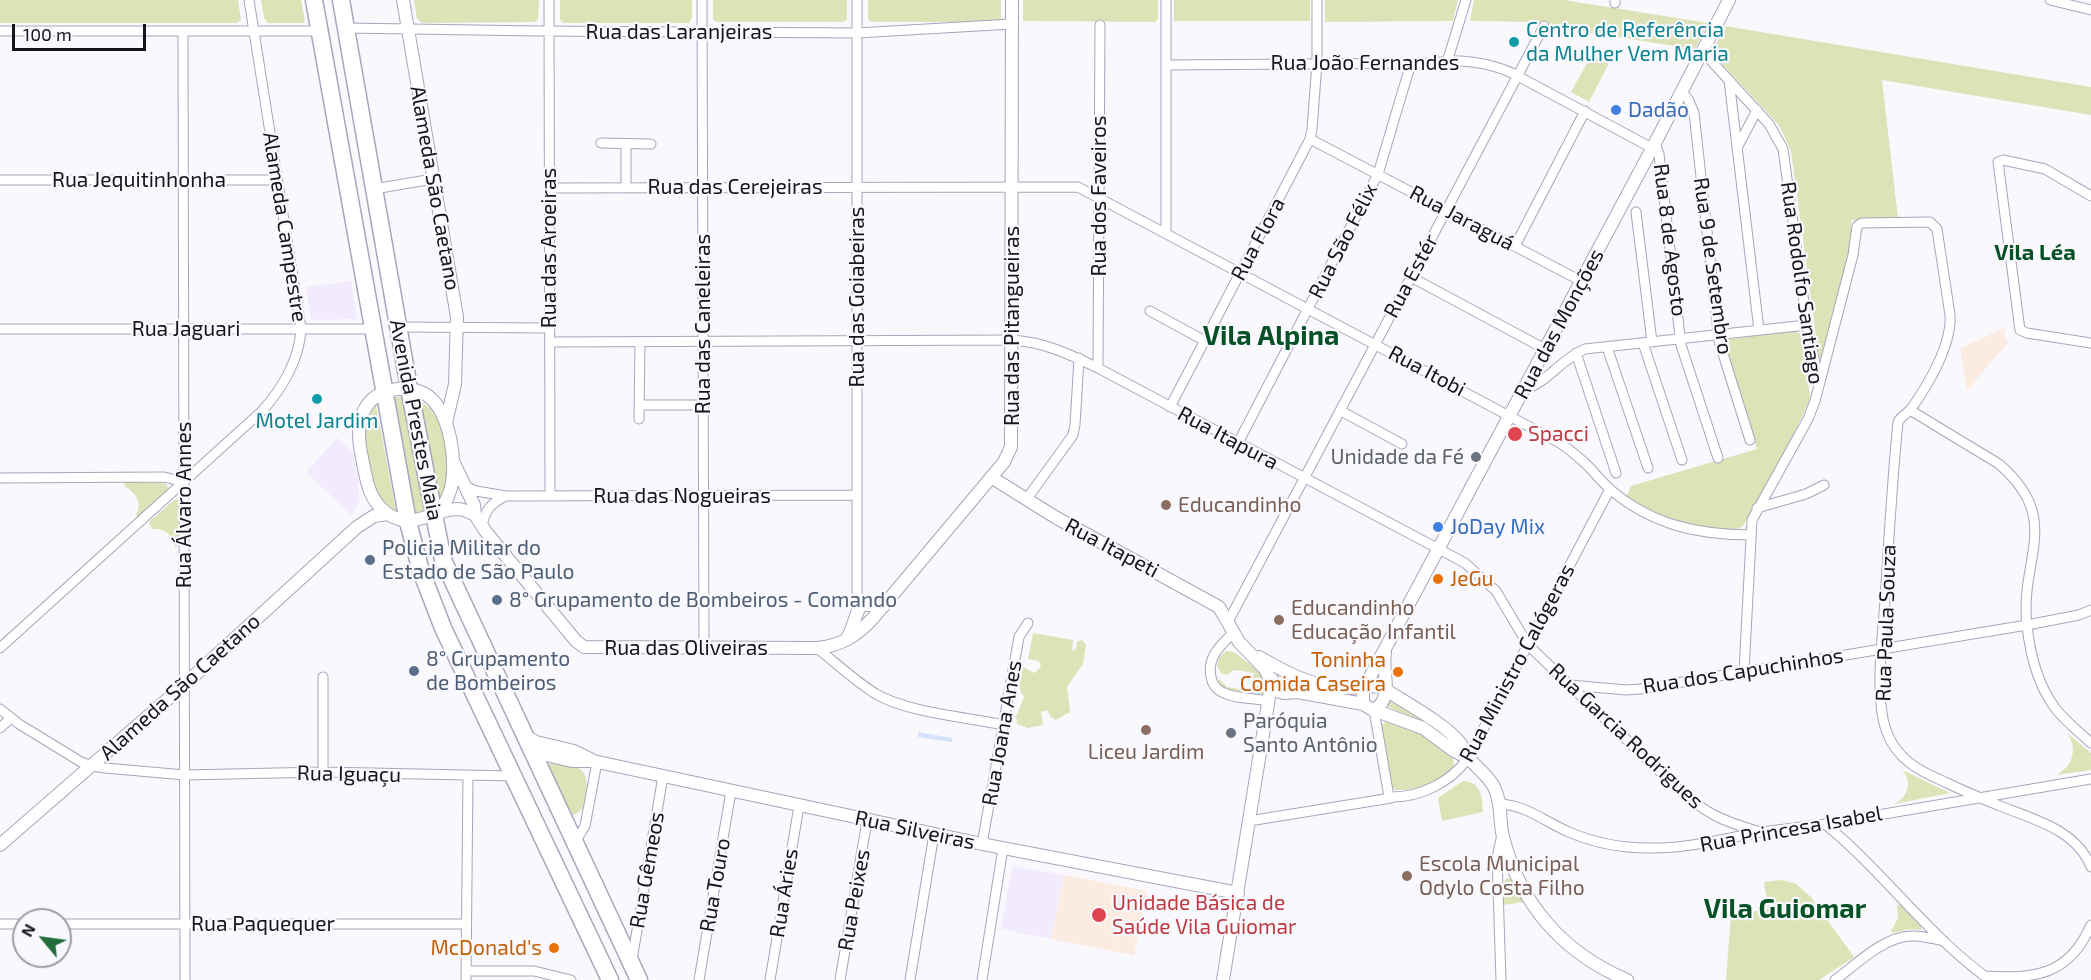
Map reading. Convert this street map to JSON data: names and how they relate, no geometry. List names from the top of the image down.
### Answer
{
  "streets": {
    "highway": ["Avenida Prestes Maia"],
    "street": [
      "Rua das Laranjeiras",
      "Rua João Fernandes",
      "Rua Jequitinhonha",
      "Rua das Cerejeiras",
      "Alameda São Caetano",
      "Rua dos Faveiros",
      "Rua Jaraguá",
      "Alameda Campestre",
      "Rua Flora",
      "Rua 8 de Agosto",
      "Rua São Félix",
      "Rua das Aroeiras",
      "Rua 9 de Setembro",
      "Rua Estér",
      "Rua Rodolfo Santiago",
      "Rua das Goiabeiras",
      "Rua das Caneleiras",
      "Rua das Monções",
      "Rua das Pitangueiras",
      "Rua Jaguari",
      "Rua Itobi",
      "Rua Itapura",
      "Rua das Nogueiras",
      "Rua Álvaro Annes",
      "Rua Itapeti",
      "Rua Paula Souza",
      "Rua das Oliveiras",
      "Rua Ministro Calógeras",
      "Rua dos Capuchinhos",
      "Rua Joana Anes",
      "Rua Garcia Rodrigues",
      "Rua Iguaçu",
      "Rua Princesa Isabel",
      "Rua Silveiras",
      "Rua Gêmeos",
      "Rua Touro",
      "Rua Áries",
      "Rua Peixes",
      "Rua Paquequer"
    ]
  },
  "crossings": [
    ["Rua das Laranjeiras", "Alameda São Caetano"],
    ["Rua das Laranjeiras", "Rua das Aroeiras"],
    ["Rua das Laranjeiras", "Rua das Goiabeiras"],
    ["Rua das Laranjeiras", "Rua das Caneleiras"],
    ["Rua das Laranjeiras", "Rua das Pitangueiras"],
    ["Rua das Laranjeiras", "Avenida Prestes Maia"],
    ["Rua João Fernandes", "Rua Flora"],
    ["Rua João Fernandes", "Rua 8 de Agosto"],
    ["Rua João Fernandes", "Rua São Félix"],
    ["Rua João Fernandes", "Rua Estér"],
    ["Rua João Fernandes", "Rua das Monções"],
    ["Rua Jequitinhonha", "Alameda Campestre"],
    ["Rua Jequitinhonha", "Rua Álvaro Annes"],
    ["Rua das Cerejeiras", "Rua dos Faveiros"],
    ["Rua das Cerejeiras", "Rua das Aroeiras"],
    ["Rua das Cerejeiras", "Rua das Goiabeiras"],
    ["Rua das Cerejeiras", "Rua das Caneleiras"],
    ["Rua das Cerejeiras", "Rua das Pitangueiras"],
    ["Rua das Cerejeiras", "Rua Itobi"],
    ["Alameda São Caetano", "Rua Álvaro Annes"],
    ["Alameda São Caetano", "Rua Iguaçu"],
    ["Rua dos Faveiros", "Rua Itobi"],
    ["Rua dos Faveiros", "Rua Itapura"],
    ["Rua Jaraguá", "Rua Flora"],
    ["Rua Jaraguá", "Rua São Félix"],
    ["Rua Jaraguá", "Rua Estér"],
    ["Rua Jaraguá", "Rua das Monções"],
    ["Alameda Campestre", "Rua Jaguari"],
    ["Alameda Campestre", "Rua Álvaro Annes"],
    ["Rua Flora", "Rua Itobi"],
    ["Rua Flora", "Rua Itapura"],
    ["Rua 8 de Agosto", "Rua das Monções"],
    ["Rua São Félix", "Rua Itobi"],
    ["Rua São Félix", "Rua Itapura"],
    ["Rua das Aroeiras", "Rua das Nogueiras"],
    ["Rua 9 de Setembro", "Rua das Monções"],
    ["Rua Estér", "Rua Itobi"],
    ["Rua Estér", "Rua Itapura"],
    ["Rua Estér", "Rua Itapeti"],
    ["Rua Rodolfo Santiago", "Rua das Monções"],
    ["Rua Rodolfo Santiago", "Rua Itobi"],
    ["Rua Rodolfo Santiago", "Rua Paula Souza"],
    ["Rua Rodolfo Santiago", "Rua dos Capuchinhos"],
    ["Rua das Goiabeiras", "Rua das Pitangueiras"],
    ["Rua das Goiabeiras", "Rua das Nogueiras"],
    ["Rua das Caneleiras", "Rua das Nogueiras"],
    ["Rua das Caneleiras", "Rua das Oliveiras"],
    ["Rua das Monções", "Rua Itobi"],
    ["Rua das Monções", "Rua Itapura"],
    ["Rua das Monções", "Rua Garcia Rodrigues"],
    ["Rua das Pitangueiras", "Rua Itapura"],
    ["Rua das Pitangueiras", "Rua Itapeti"],
    ["Rua das Pitangueiras", "Rua das Oliveiras"],
    ["Rua Jaguari", "Avenida Prestes Maia"],
    ["Rua Jaguari", "Rua Álvaro Annes"],
    ["Rua Itobi", "Rua Ministro Calógeras"],
    ["Avenida Prestes Maia", "Rua Iguaçu"],
    ["Avenida Prestes Maia", "Rua Silveiras"],
    ["Avenida Prestes Maia", "Rua Gêmeos"],
    ["Rua Itapura", "Rua Garcia Rodrigues"],
    ["Rua das Nogueiras", "Rua das Oliveiras"],
    ["Rua Álvaro Annes", "Rua Iguaçu"],
    ["Rua Álvaro Annes", "Rua Paquequer"],
    ["Rua Paula Souza", "Rua dos Capuchinhos"],
    ["Rua Paula Souza", "Rua Princesa Isabel"],
    ["Rua Ministro Calógeras", "Rua Garcia Rodrigues"],
    ["Rua dos Capuchinhos", "Rua Garcia Rodrigues"],
    ["Rua Joana Anes", "Rua Silveiras"],
    ["Rua Garcia Rodrigues", "Rua Princesa Isabel"],
    ["Rua Silveiras", "Rua Gêmeos"],
    ["Rua Silveiras", "Rua Touro"],
    ["Rua Silveiras", "Rua Áries"],
    ["Rua Silveiras", "Rua Peixes"]
  ],
  "districts": ["Vila Léa", "Vila Alpina", "Vila Guiomar"],
  "places": [
    "Centro de Referência da Mulher Vem Maria",
    "Dadão",
    "Motel Jardim",
    "Spacci",
    "Unidade da Fé",
    "Educandinho",
    "JoDay Mix",
    "Policia Militar do Estado de São Paulo",
    "JeGu",
    "8° Grupamento de Bombeiros - Comando",
    "Educandinho Educação Infantil",
    "8° Grupamento de Bombeiros",
    "Toninha Comida Caseira",
    "Liceu Jardim",
    "Paróquia Santo Antônio",
    "Escola Municipal Odylo Costa Filho",
    "Unidade Básica de Saúde Vila Guiomar",
    "McDonald's"
  ],
  "scale_bar": "100 m",
  "north": "top left"
}
